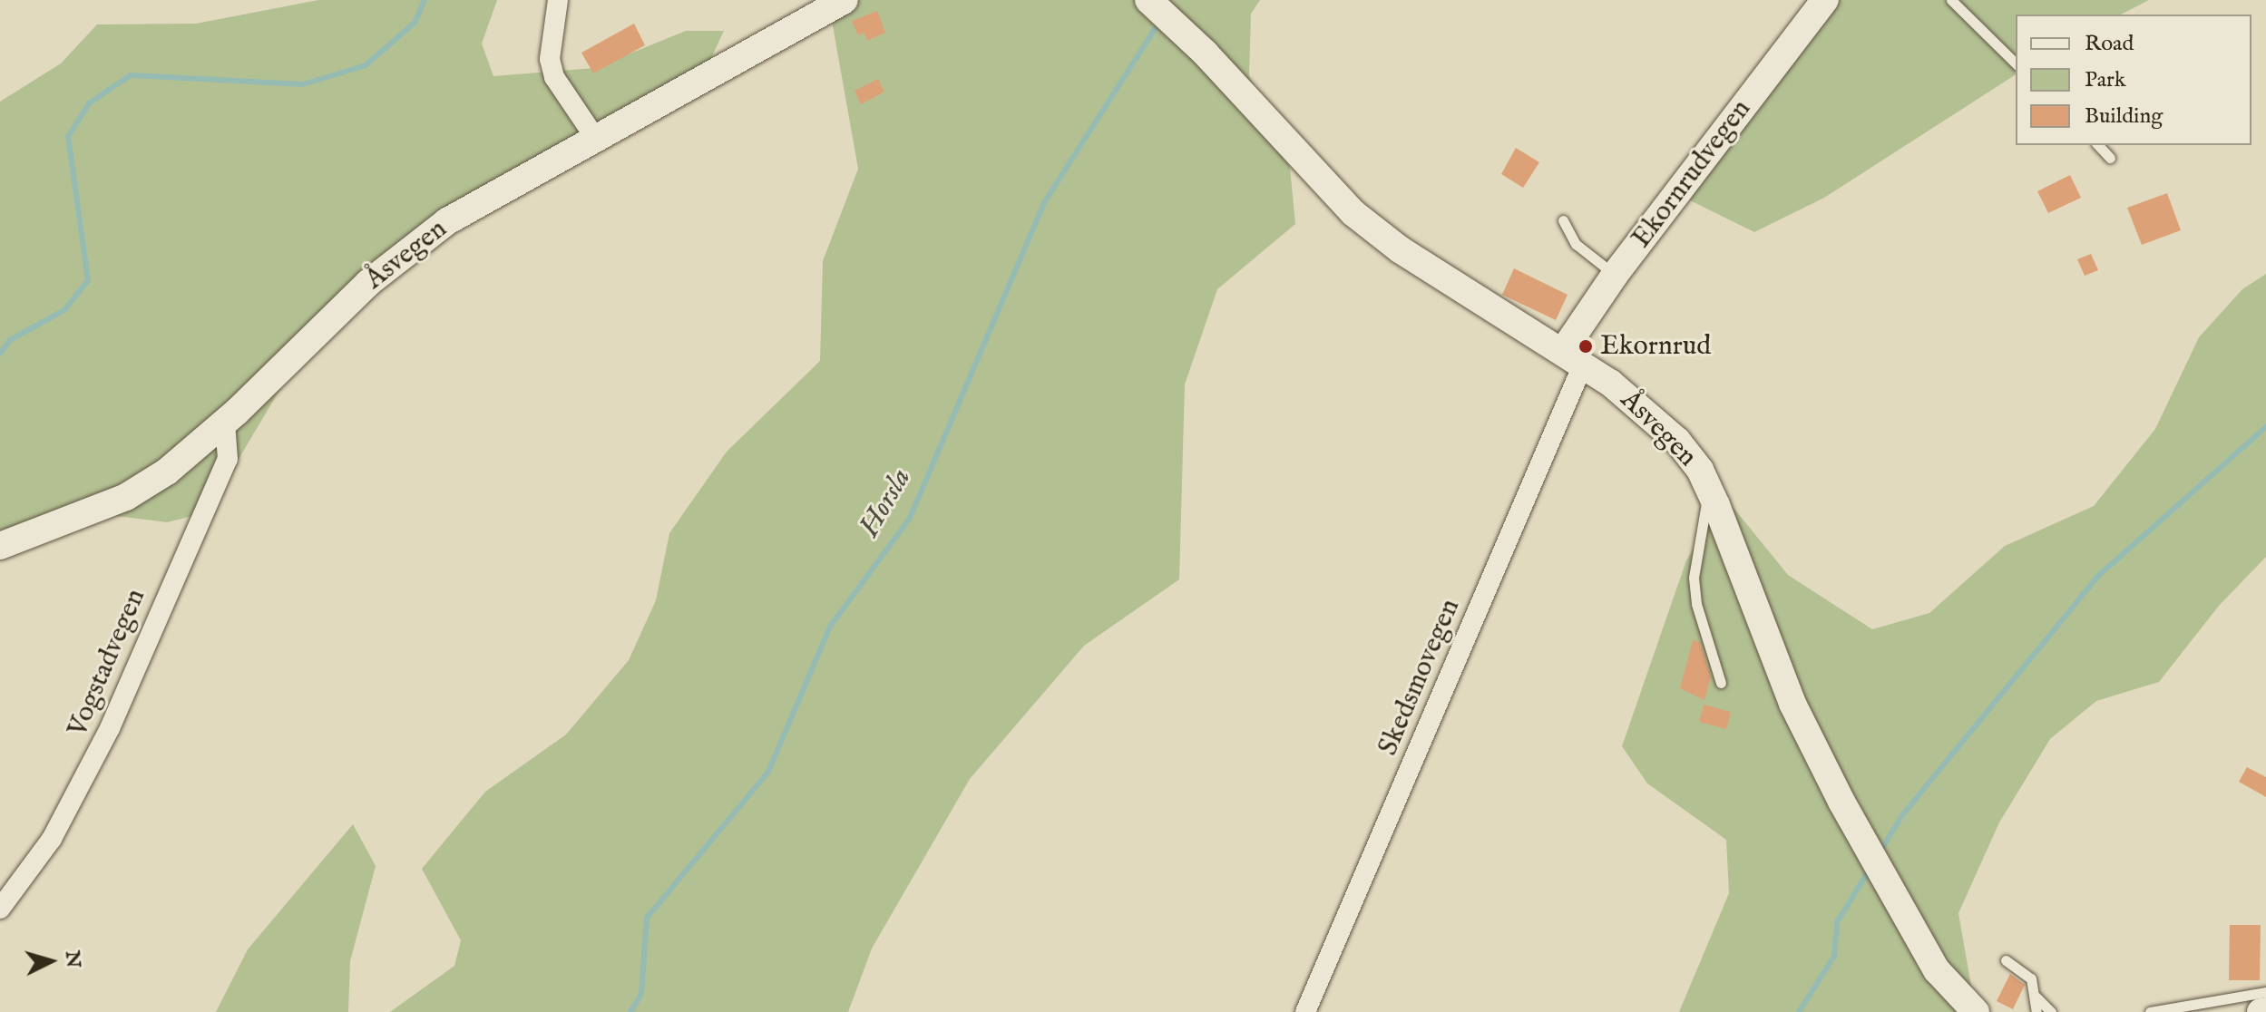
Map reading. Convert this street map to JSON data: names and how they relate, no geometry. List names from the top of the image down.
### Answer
{
  "streets": {
    "main road": ["Ekornrudvegen", "Åsvegen"],
    "street": ["Vogstadvegen", "Skedsmovegen"]
  },
  "crossings": [
    ["Ekornrudvegen", "Åsvegen"],
    ["Ekornrudvegen", "Skedsmovegen"],
    ["Åsvegen", "Vogstadvegen"],
    ["Åsvegen", "Skedsmovegen"]
  ],
  "water": ["Horsla"],
  "places": ["Ekornrud"],
  "legend": ["Road", "Park", "Building"],
  "north": "right"
}
